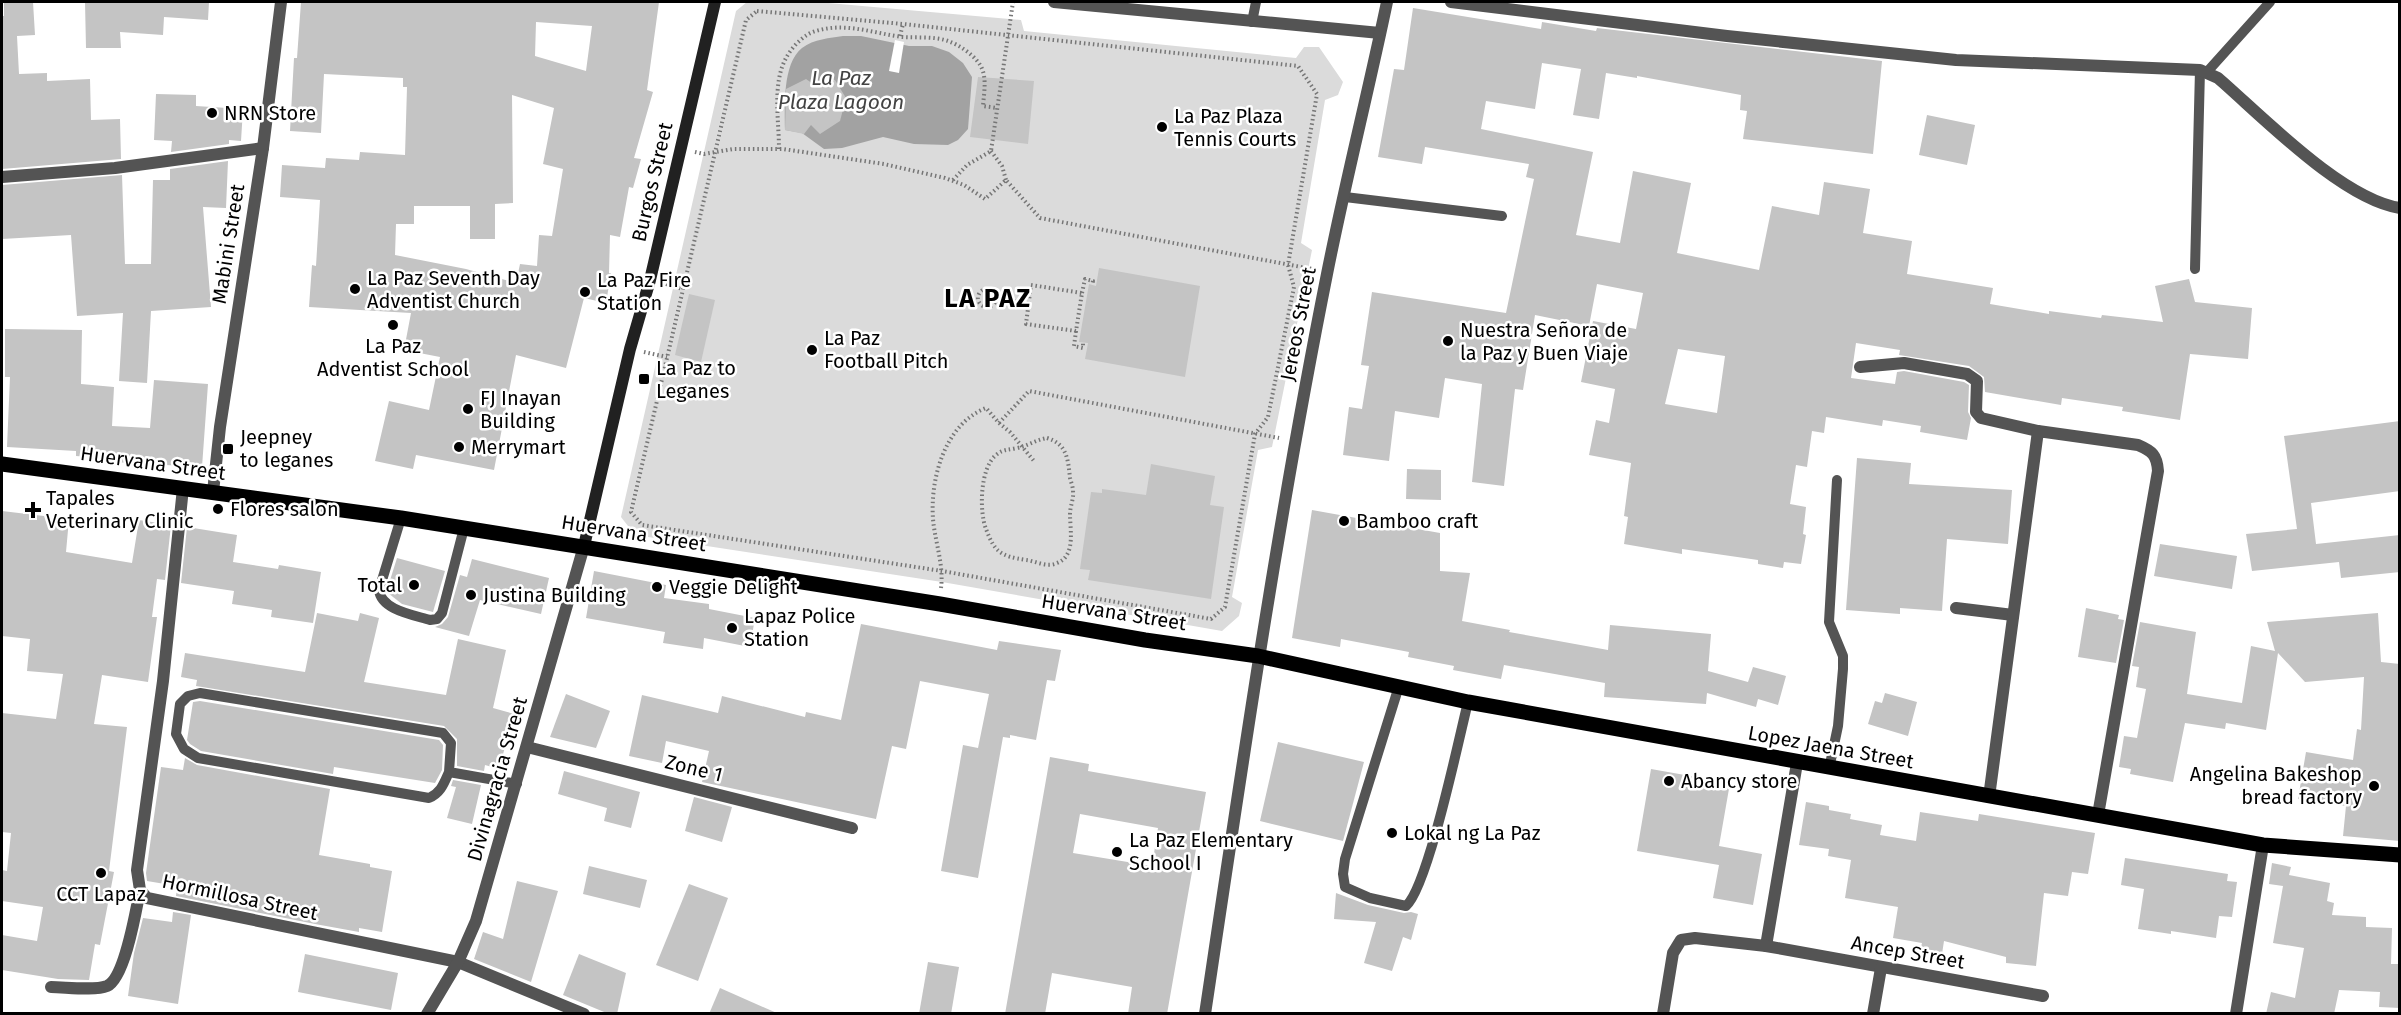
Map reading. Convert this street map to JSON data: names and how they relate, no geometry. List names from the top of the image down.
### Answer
{
  "streets": {
    "main road": ["Burgos Street", "Huervana Street", "Lopez Jaena Street"],
    "street": [
      "Mabini Street",
      "Jereos Street",
      "Zone 1",
      "Divinagracia Street",
      "Hormillosa Street",
      "Ancep Street"
    ]
  },
  "crossings": [
    ["Burgos Street", "Huervana Street"],
    ["Burgos Street", "Divinagracia Street"],
    ["Mabini Street", "Huervana Street"],
    ["Jereos Street", "Huervana Street"],
    ["Jereos Street", "Lopez Jaena Street"],
    ["Huervana Street", "Lopez Jaena Street"],
    ["Huervana Street", "Divinagracia Street"],
    ["Huervana Street", "Hormillosa Street"],
    ["Zone 1", "Divinagracia Street"],
    ["Divinagracia Street", "Hormillosa Street"]
  ],
  "districts": ["LA PAZ"],
  "water": ["La Paz Plaza Lagoon"],
  "places": {
    "other": [
      "NRN Store",
      "La Paz Plaza Tennis Courts",
      "La Paz Seventh Day Adventist Church",
      "La Paz Fire Station",
      "La Paz Adventist School",
      "Nuestra Señora de la Paz y Buen Viaje",
      "La Paz Football Pitch",
      "FJ Inayan Building",
      "Merrymart",
      "Flores salon",
      "Bamboo craft",
      "Total",
      "Veggie Delight",
      "Justina Building",
      "Lapaz Police Station",
      "Abancy store",
      "Angelina Bakeshop bread factory",
      "Lokal ng La Paz",
      "La Paz Elementary School I",
      "CCT Lapaz"
    ],
    "transit": ["La Paz to Leganes", "Jeepney to leganes"],
    "health": ["Tapales Veterinary Clinic"]
  }
}
